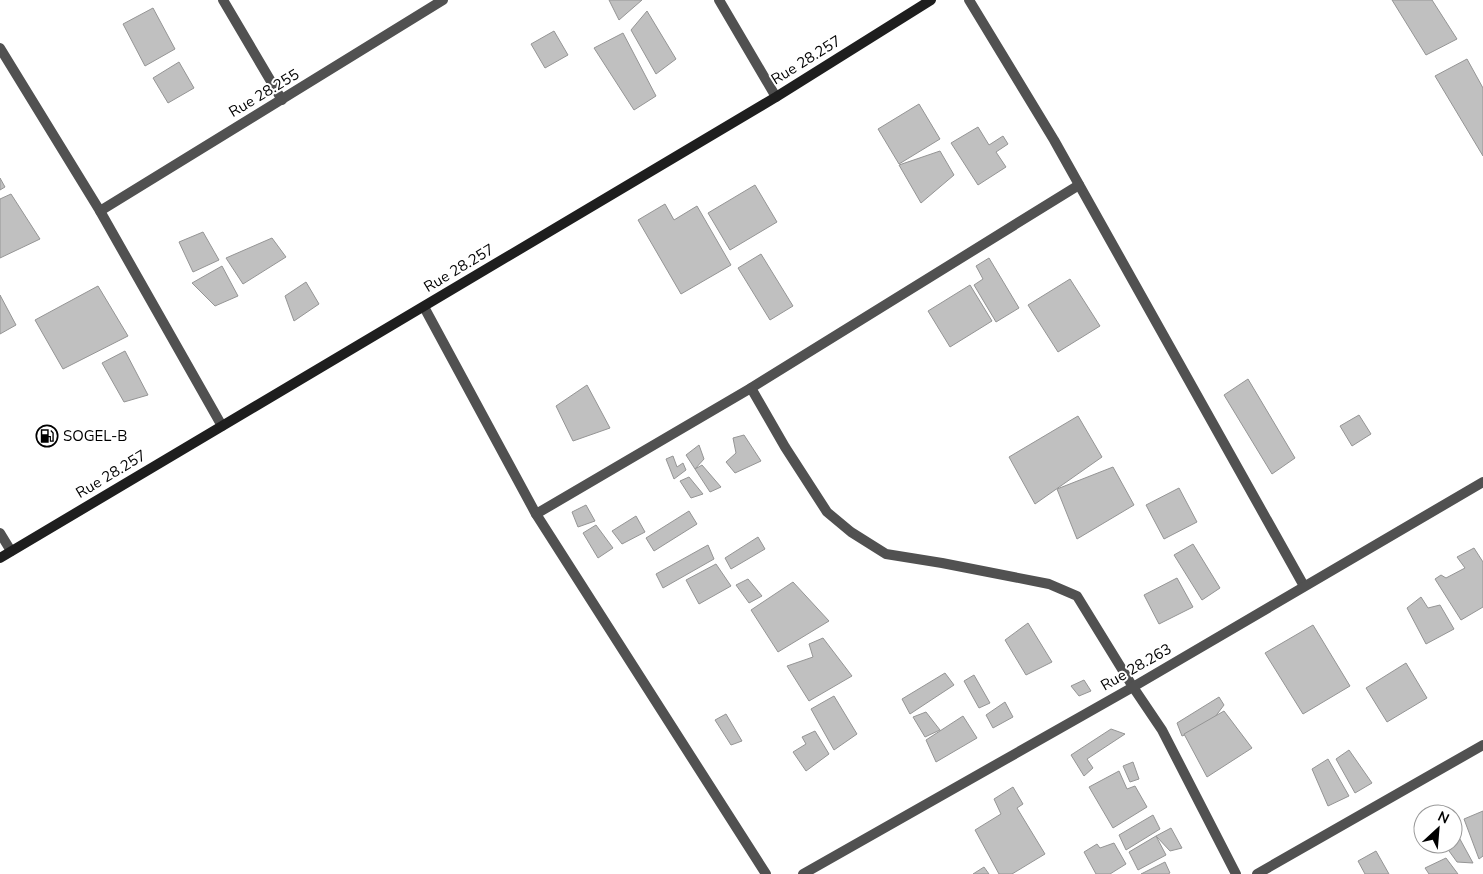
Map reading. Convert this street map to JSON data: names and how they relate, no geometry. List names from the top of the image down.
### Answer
{
  "streets": {
    "street": ["Rue 28.257", "Rue 28.255", "Rue 28.263"]
  },
  "places": {
    "fuel station": ["SOGEL-B"]
  },
  "north": "top right"
}
